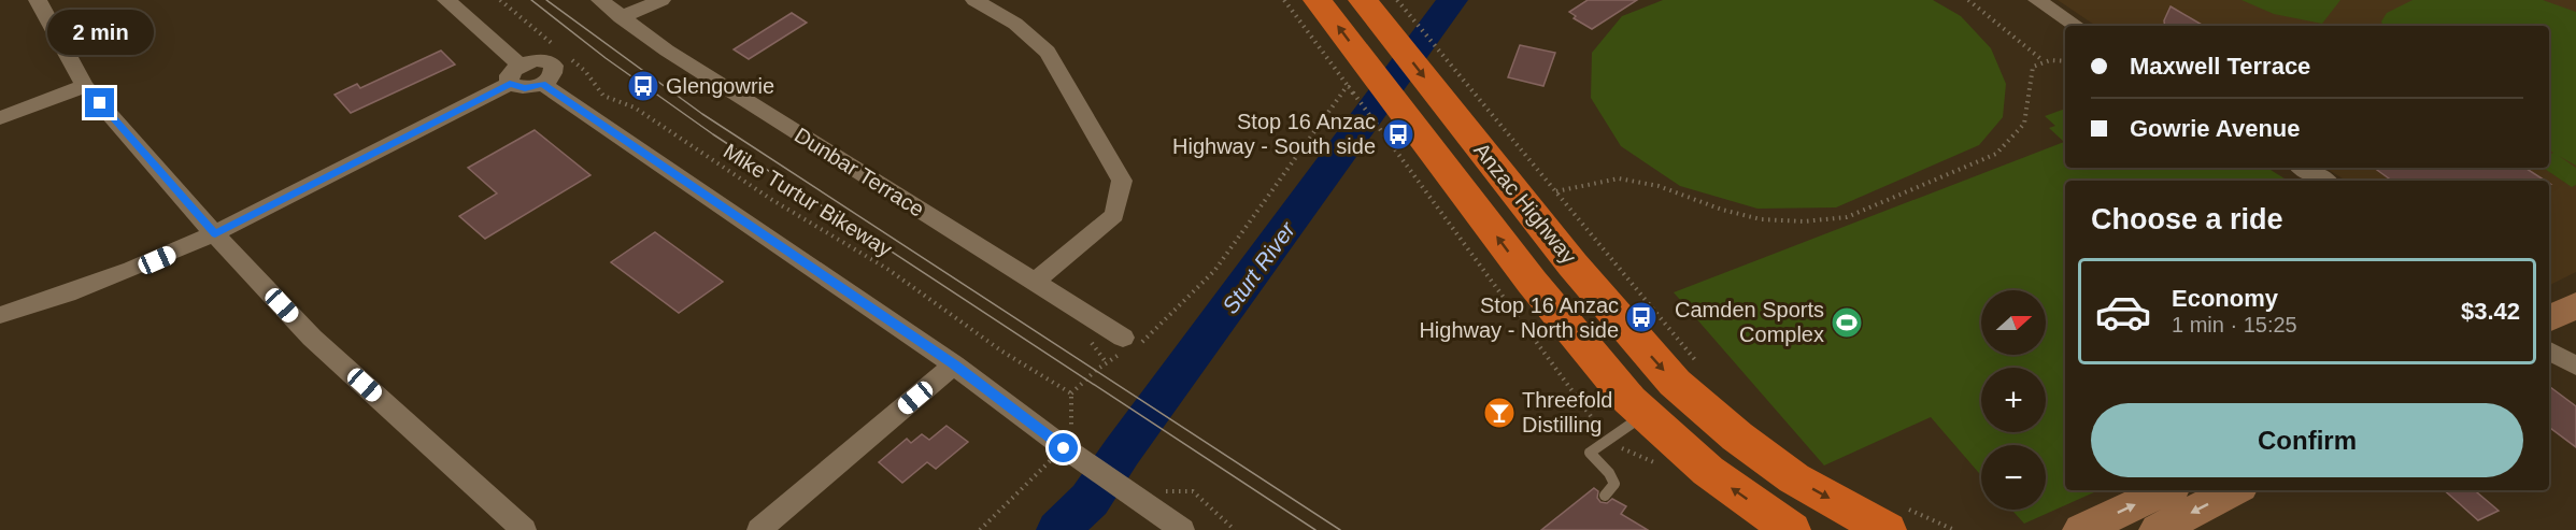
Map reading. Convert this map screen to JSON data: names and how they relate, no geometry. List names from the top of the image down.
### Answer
{
  "streets": {
    "highway": ["Anzac Highway"],
    "street": ["Dunbar Terrace"],
    "path": ["Mike Turtur Bikeway"]
  },
  "water": ["Sturt River"],
  "places": {
    "bus stop": ["Glengowrie", "Stop 16 Anzac Highway - South side", "Stop 16 Anzac Highway - North side"],
    "sports": ["Camden Sports Complex"],
    "bar": ["Threefold Distilling"]
  },
  "north": "right",
  "page": {
    "bubble": "2 min",
    "banner": ["Maxwell Terrace", "Gowrie Avenue"],
    "heading": "Choose a ride",
    "list": [
      {
        "name": "Economy",
        "note": "1 min · 15:25",
        "value": "$3.42"
      }
    ],
    "map_buttons": ["+", "−"],
    "buttons": "Confirm"
  }
}
